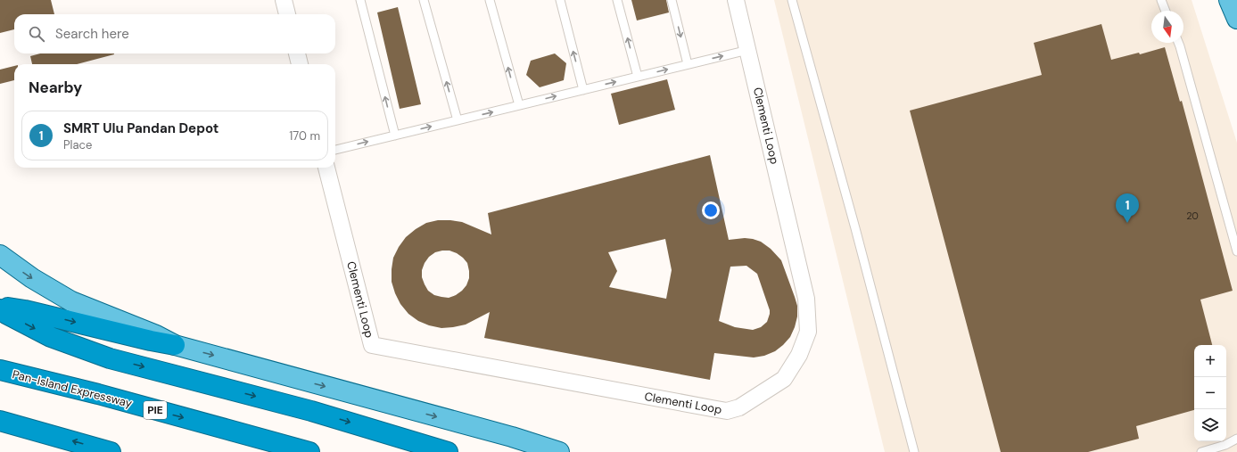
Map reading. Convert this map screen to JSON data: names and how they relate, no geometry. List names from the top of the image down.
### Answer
{
  "streets": {
    "highway": ["Pan-Island Expressway", "PIE"],
    "street": ["Clementi Loop"]
  },
  "house_numbers": ["20"],
  "north": "bottom",
  "page": {
    "search": "Search here",
    "heading": "Nearby",
    "list": [
      {
        "mark": "1",
        "name": "SMRT Ulu Pandan Depot",
        "note": "Place",
        "value": "170 m"
      }
    ],
    "pins": "1",
    "map_buttons": ["+", "−"]
  }
}
